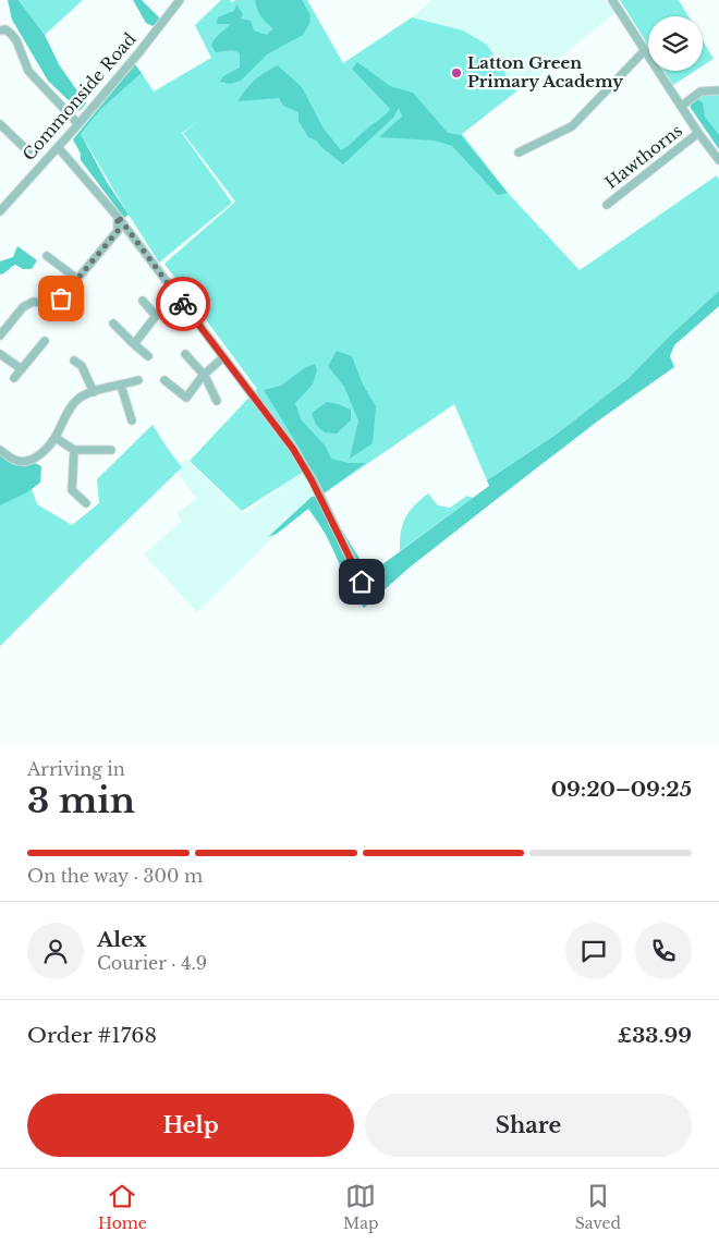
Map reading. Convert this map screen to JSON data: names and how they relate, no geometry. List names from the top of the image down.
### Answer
{
  "streets": {
    "street": ["Commonside Road", "Hawthorns"]
  },
  "places": ["Latton Green Primary Academy"],
  "page": {
    "heading": ["3 min", "Arriving in", "09:20–09:25"],
    "panel": [
      "Alex",
      "Courier · 4.9",
      "Order #1768",
      "£33.99"
    ],
    "bar": "On the way · 300 m",
    "buttons": ["Help", "Share"],
    "tabs": ["Home", "Map", "Saved"]
  }
}
